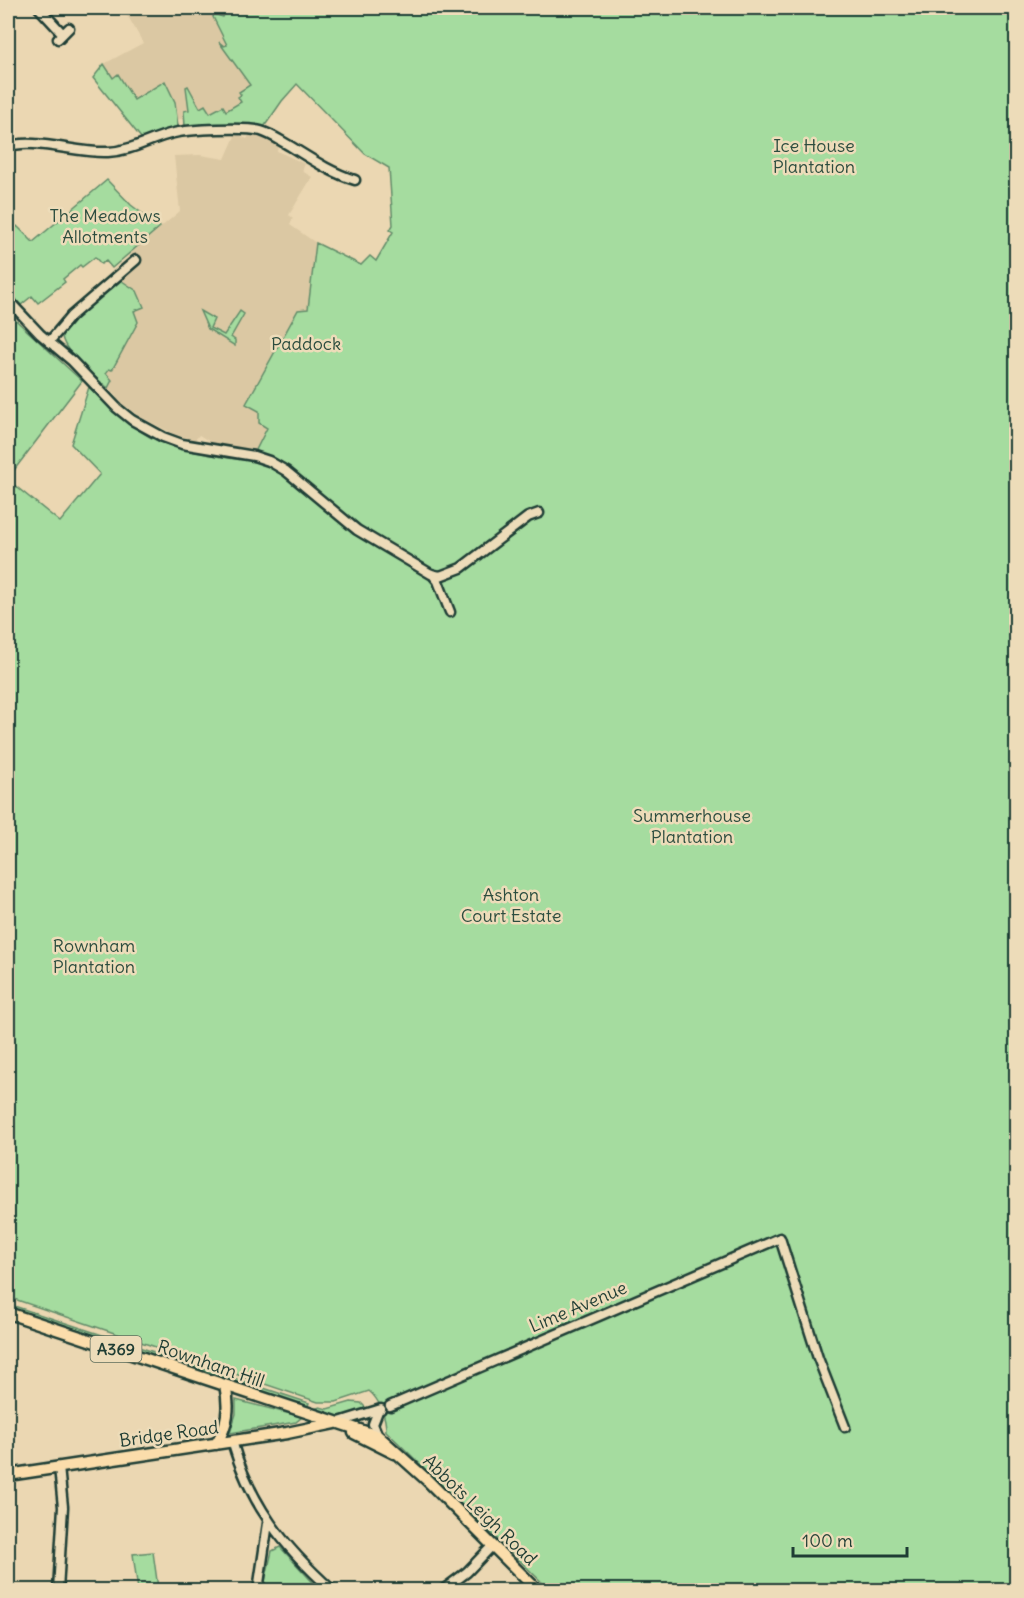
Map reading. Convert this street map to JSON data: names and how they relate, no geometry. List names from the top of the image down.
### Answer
{
  "streets": {
    "main road": [
      "A369",
      "Rownham Hill",
      "Bridge Road",
      "Abbots Leigh Road"
    ],
    "street": ["Lime Avenue"]
  },
  "crossings": [
    ["Lime Avenue", "Rownham Hill"],
    ["Lime Avenue", "Bridge Road"],
    ["Lime Avenue", "Abbots Leigh Road"],
    ["Rownham Hill", "Bridge Road"],
    ["Rownham Hill", "Abbots Leigh Road"],
    ["Bridge Road", "Abbots Leigh Road"]
  ],
  "parks": [
    "Ice House Plantation",
    "The Meadows Allotments",
    "Paddock",
    "Summerhouse Plantation",
    "Ashton Court Estate",
    "Rownham Plantation"
  ],
  "scale_bar": "100 m"
}
